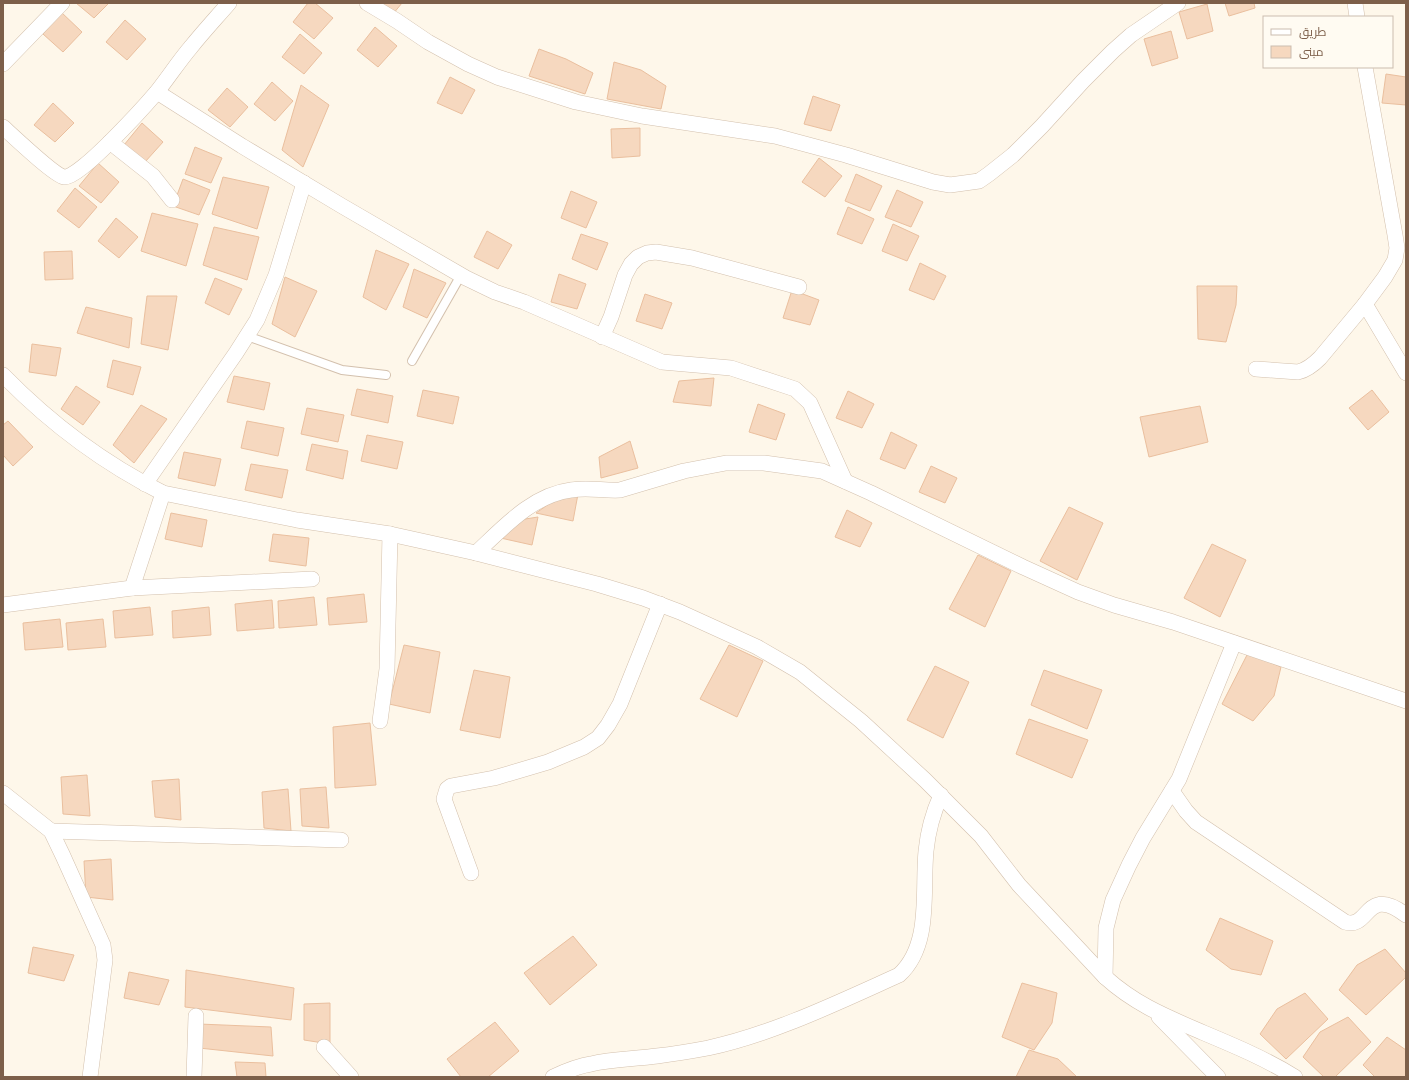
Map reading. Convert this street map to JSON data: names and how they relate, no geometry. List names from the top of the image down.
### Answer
{
  "legend": ["طريق", "مبنى"]
}
